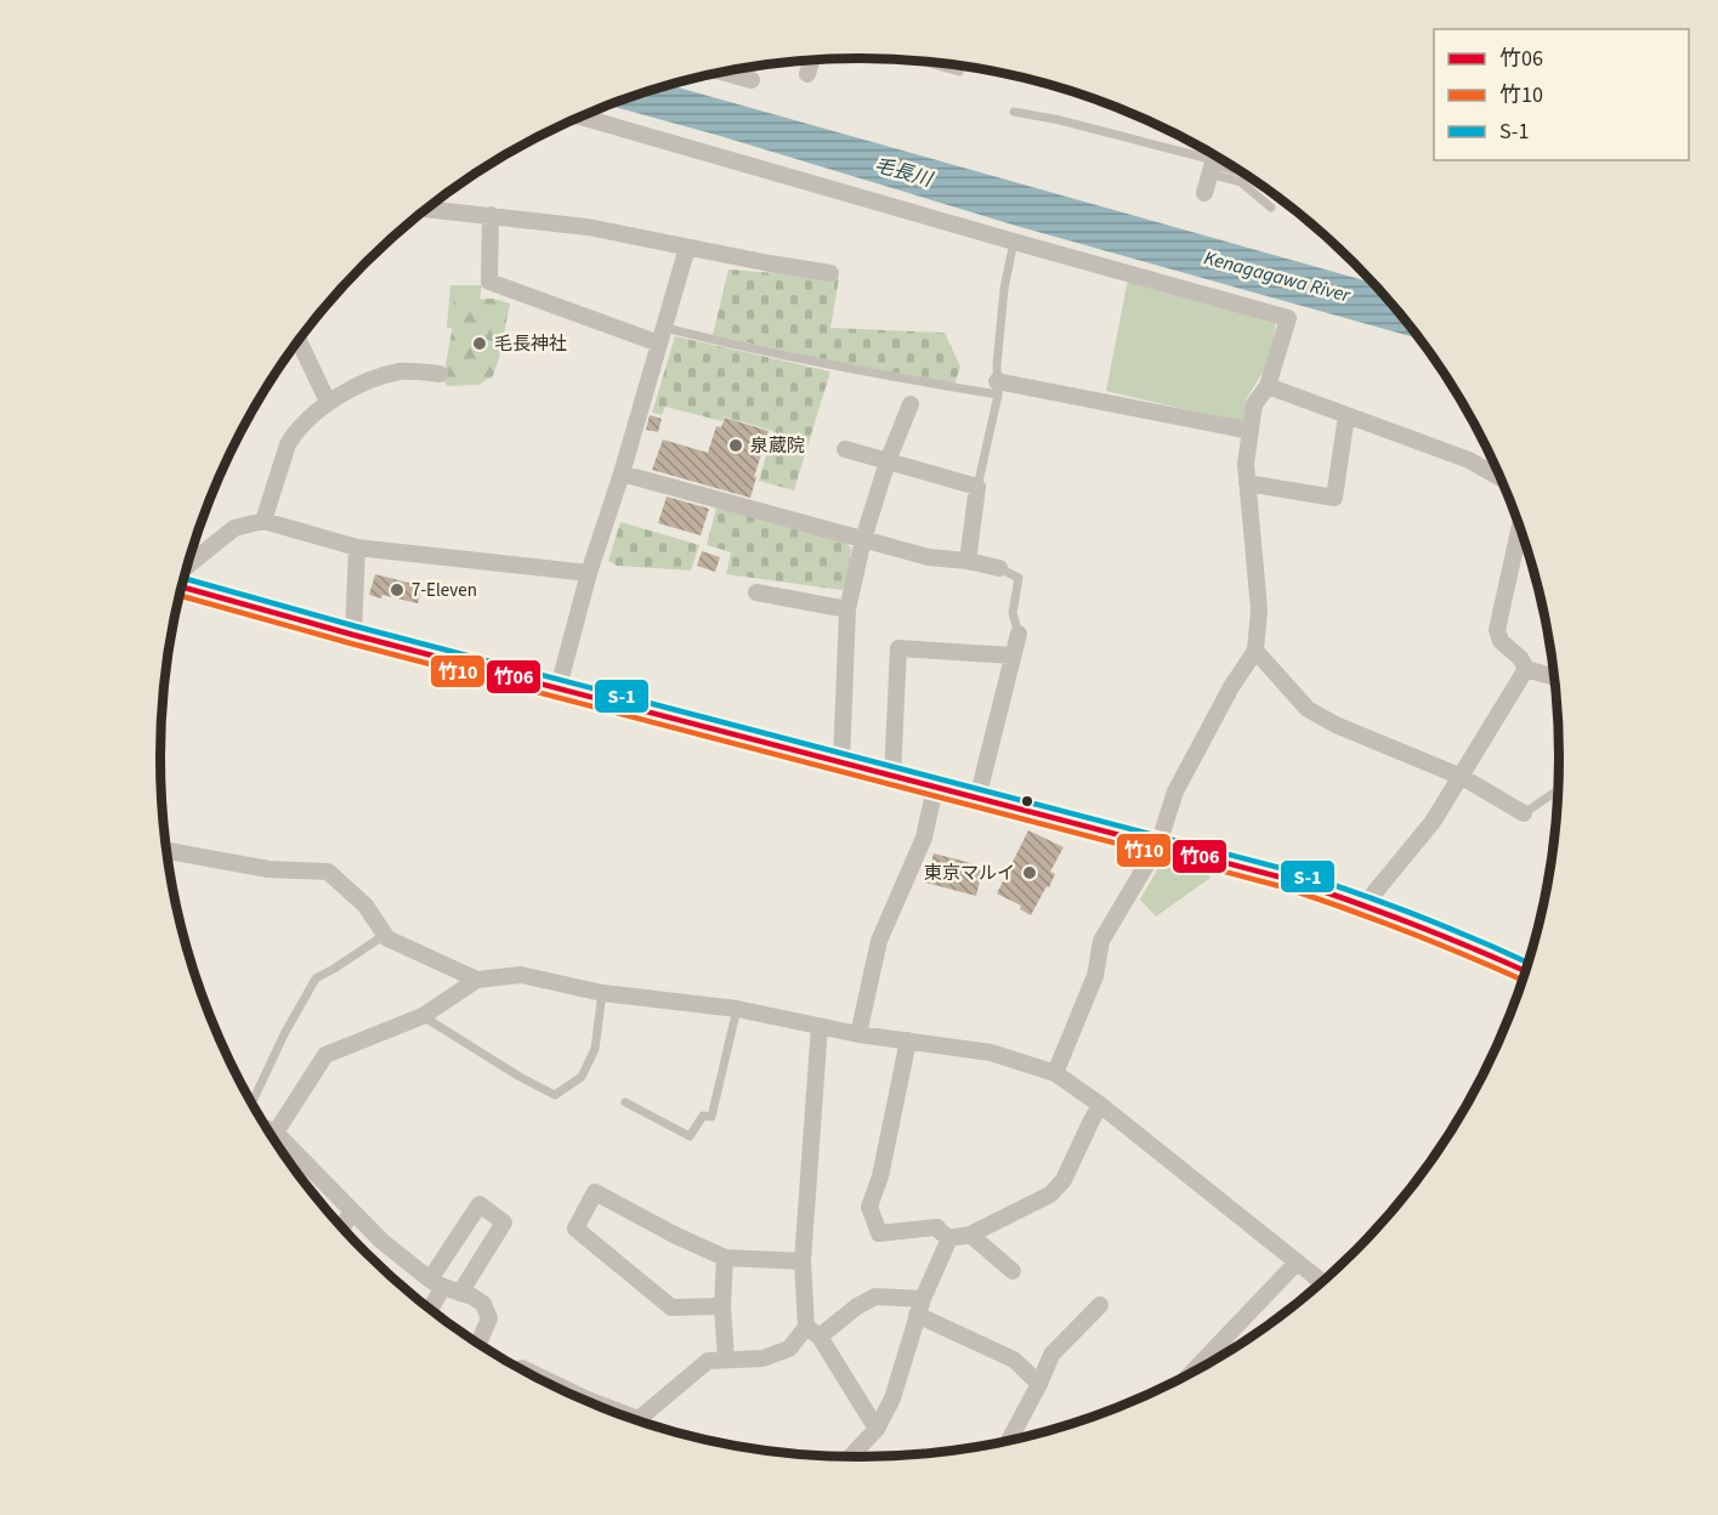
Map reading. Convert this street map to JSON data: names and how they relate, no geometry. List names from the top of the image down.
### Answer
{
  "water": ["毛長川", "Kenagagawa River"],
  "places": [
    "毛長神社",
    "泉蔵院",
    "7-Eleven",
    "東京マルイ"
  ],
  "lines": ["transit line S-1", "transit line 竹06", "transit line 竹10"],
  "legend": ["竹06", "竹10", "S-1"]
}
